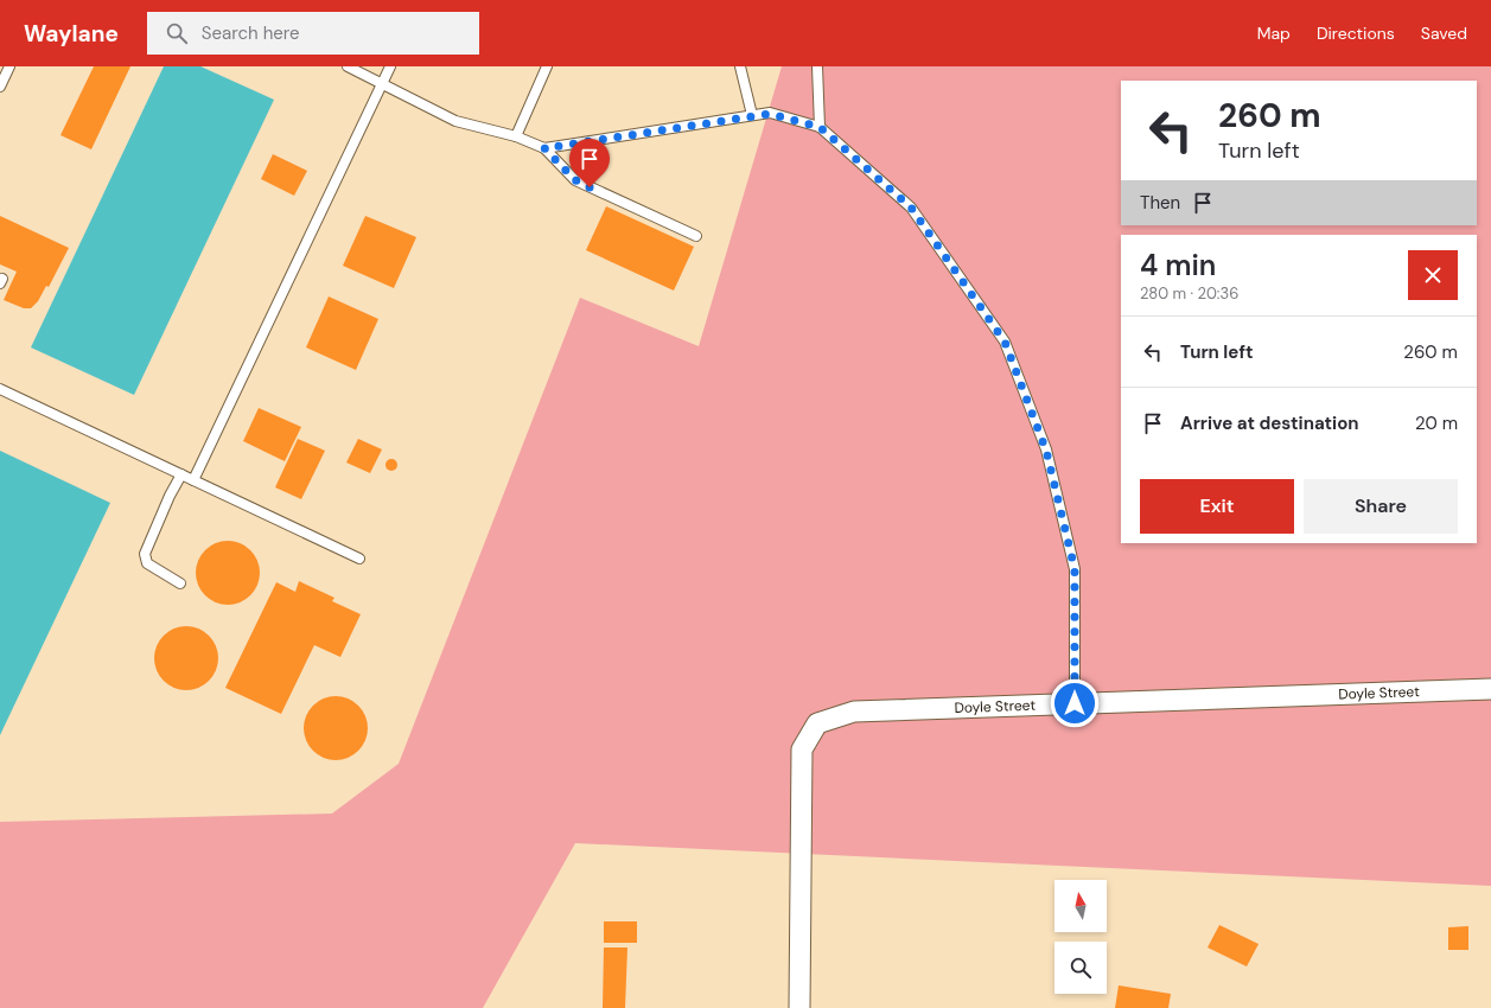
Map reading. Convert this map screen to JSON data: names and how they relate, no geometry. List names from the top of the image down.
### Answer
{
  "streets": {
    "street": ["Doyle Street"]
  },
  "north": "top",
  "page": {
    "header": "Waylane",
    "search": "Search here",
    "nav": ["Map", "Directions", "Saved"],
    "turn": ["260 m", "Turn left"],
    "then": "Then",
    "heading": ["4 min", "280 m · 20:36"],
    "list": [
      {
        "name": "Turn left",
        "value": "260 m"
      },
      {
        "name": "Arrive at destination",
        "value": "20 m"
      }
    ],
    "buttons": ["Exit", "Share"]
  }
}
